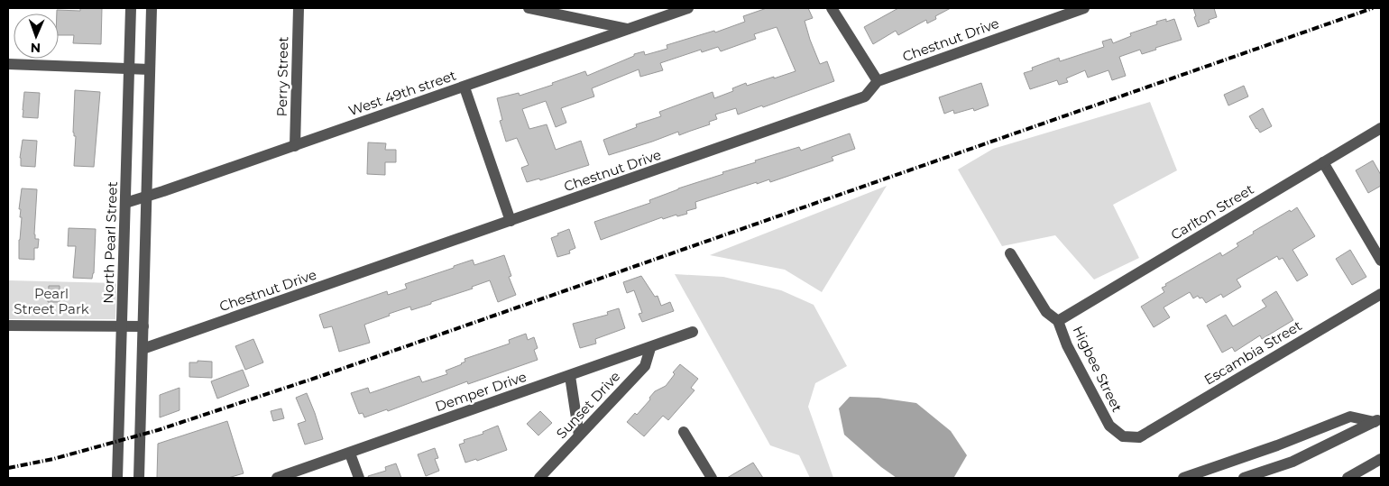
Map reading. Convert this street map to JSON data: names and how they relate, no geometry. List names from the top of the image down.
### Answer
{
  "streets": {
    "street": [
      "Chestnut Drive",
      "Perry Street",
      "West 49th street",
      "Carlton Street",
      "North Pearl Street",
      "Escambia Street",
      "Higbee Street",
      "Demper Drive",
      "Sunset Drive"
    ]
  },
  "crossings": [
    ["Perry Street", "West 49th street"],
    ["West 49th street", "North Pearl Street"],
    ["Carlton Street", "Higbee Street"],
    ["Escambia Street", "Higbee Street"],
    ["Demper Drive", "Sunset Drive"]
  ],
  "parks": ["Pearl Street Park"],
  "north": "bottom"
}
